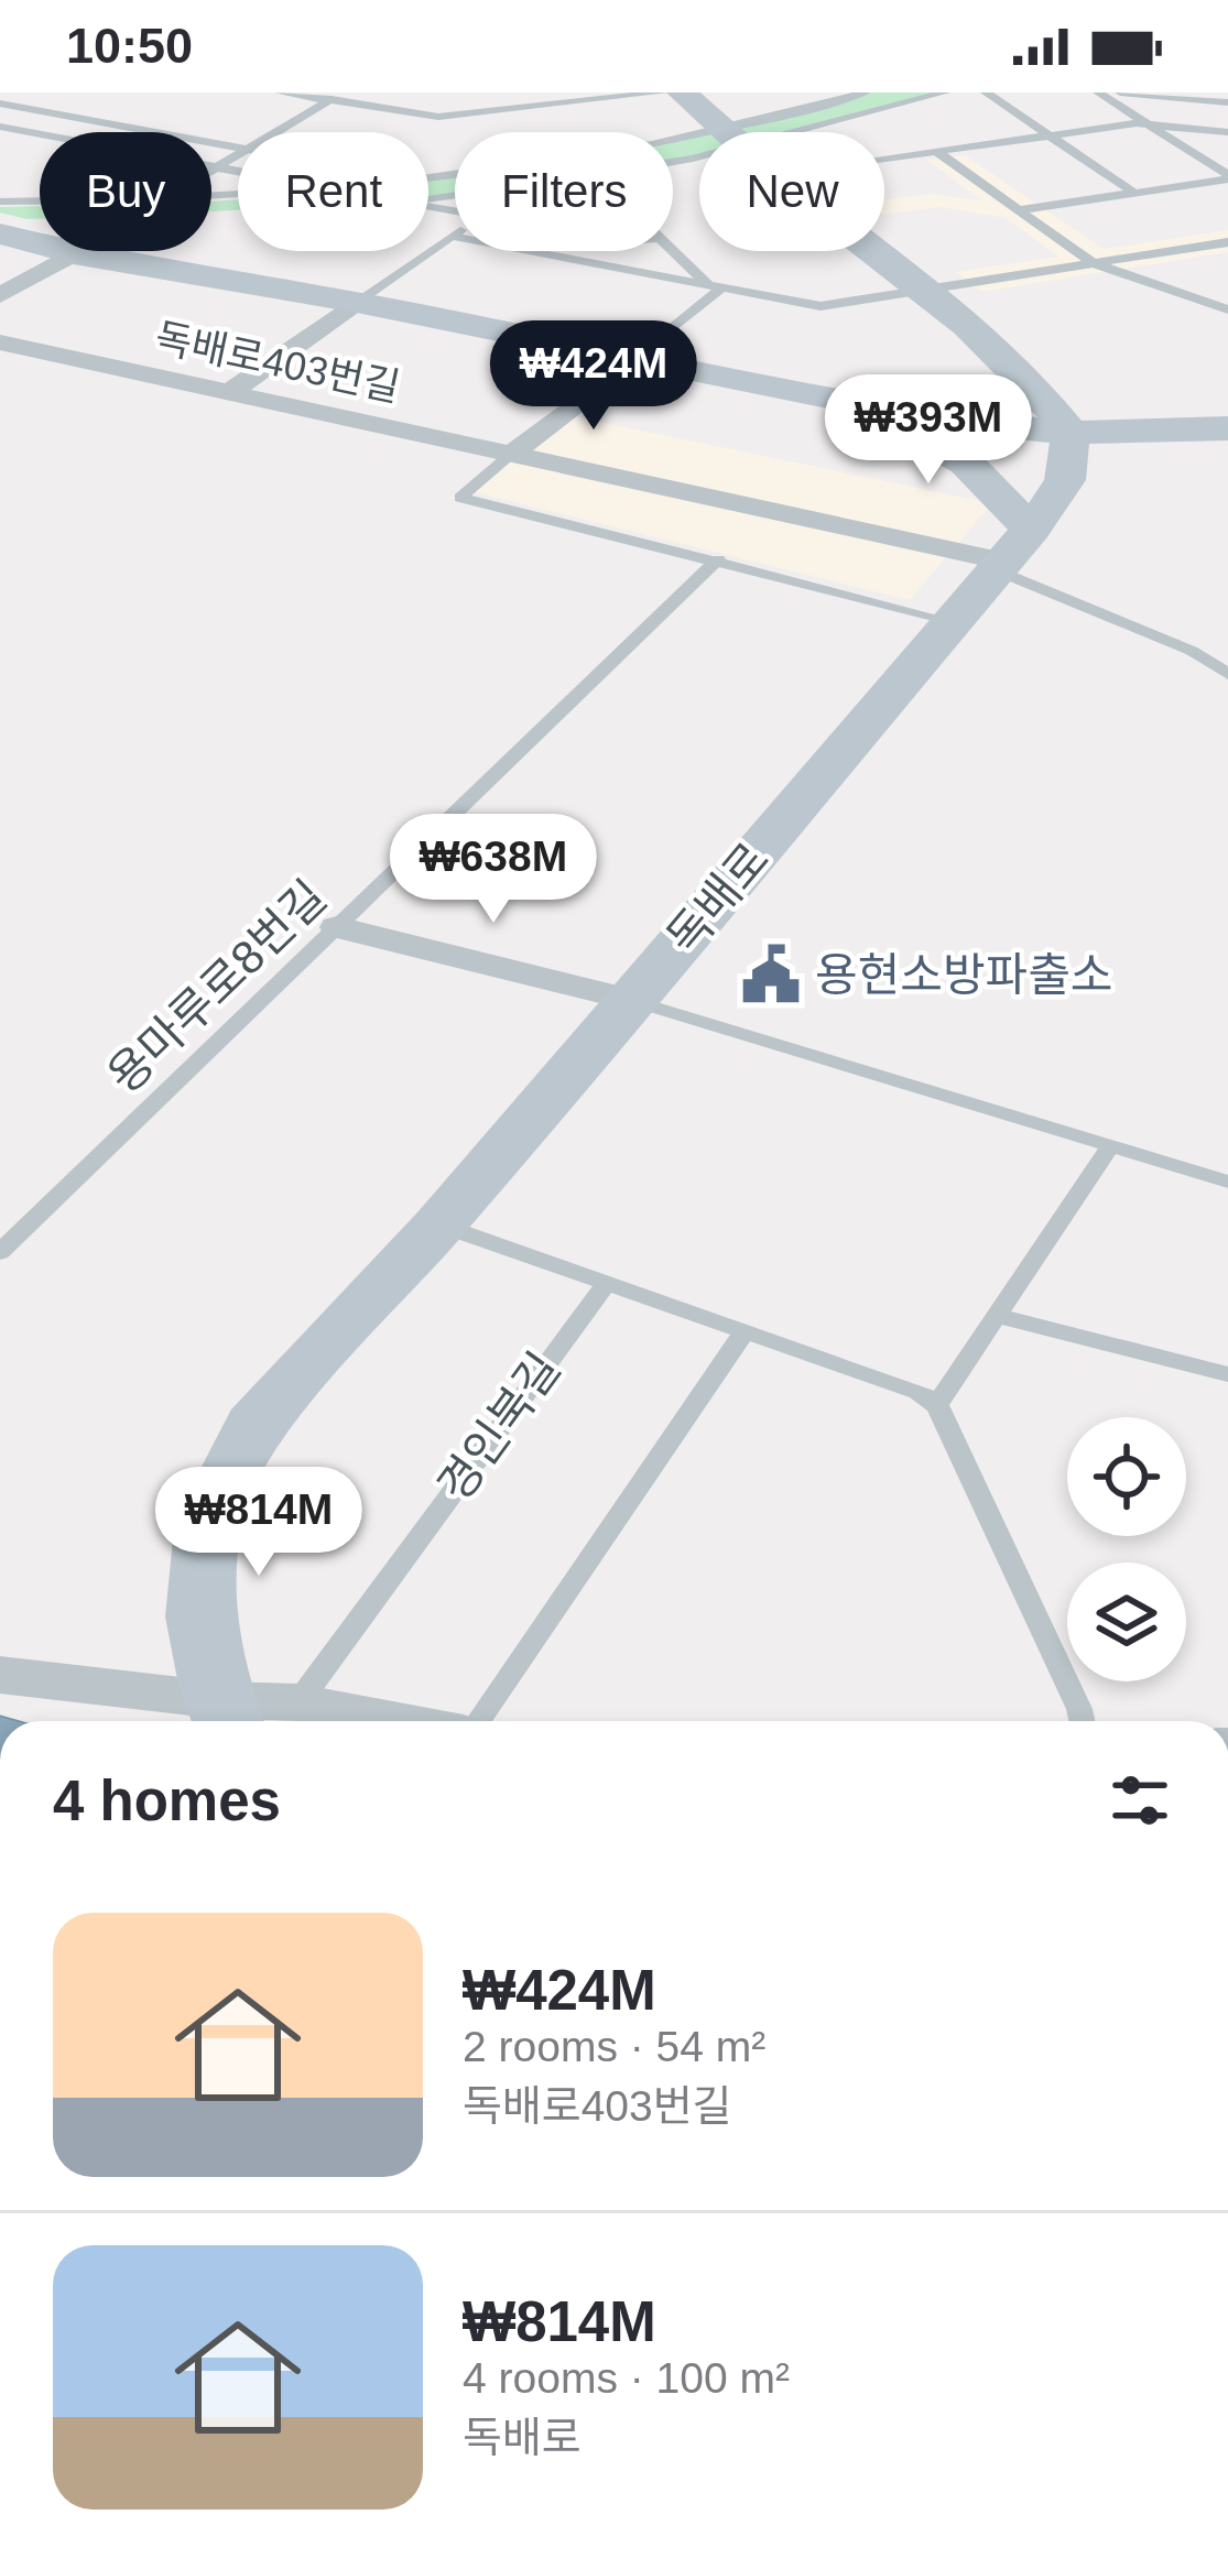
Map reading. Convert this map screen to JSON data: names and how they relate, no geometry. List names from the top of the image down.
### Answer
{
  "streets": {
    "main road": ["독배로"],
    "street": ["독배로403번길"],
    "lane": ["용마루로8번길", "경인북길"]
  },
  "crossings": [
    ["독배로403번길", "독배로"]
  ],
  "places": {
    "public building": ["용현소방파출소"]
  },
  "page": {
    "status": "10:50",
    "chip": [
      "Buy",
      "Rent",
      "Filters",
      "New"
    ],
    "price": [
      "₩424M",
      "₩393M",
      "₩638M",
      "₩814M"
    ],
    "heading": "4 homes",
    "list": [
      {
        "name": "₩424M",
        "note": "2 rooms · 54 m² · 독배로403번길"
      },
      {
        "name": "₩814M",
        "note": "4 rooms · 100 m² · 독배로"
      }
    ]
  }
}
